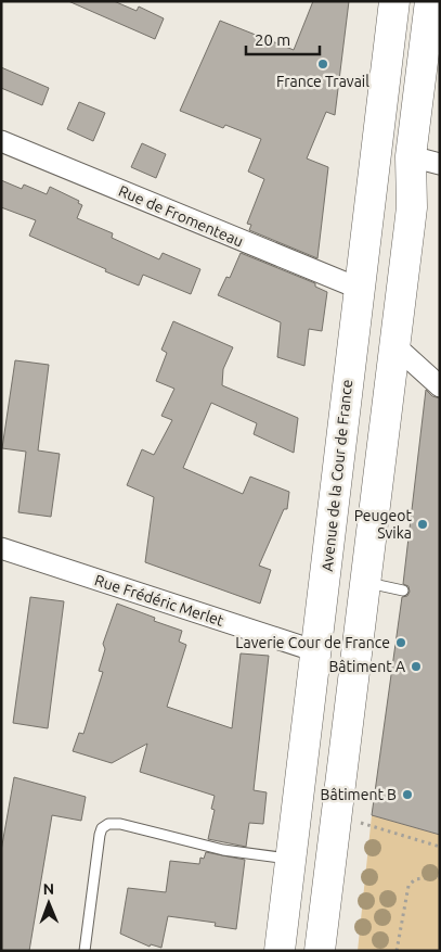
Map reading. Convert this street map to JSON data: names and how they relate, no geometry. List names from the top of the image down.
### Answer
{
  "streets": {
    "main road": ["Avenue de la Cour de France"],
    "street": ["Rue de Fromenteau", "Rue Frédéric Merlet"]
  },
  "crossings": [
    ["Rue de Fromenteau", "Avenue de la Cour de France"],
    ["Avenue de la Cour de France", "Rue Frédéric Merlet"]
  ],
  "places": [
    "France Travail",
    "Peugeot Svika",
    "Laverie Cour de France",
    "Bâtiment A",
    "Bâtiment B"
  ],
  "scale_bar": "20 m",
  "north": "top"
}
